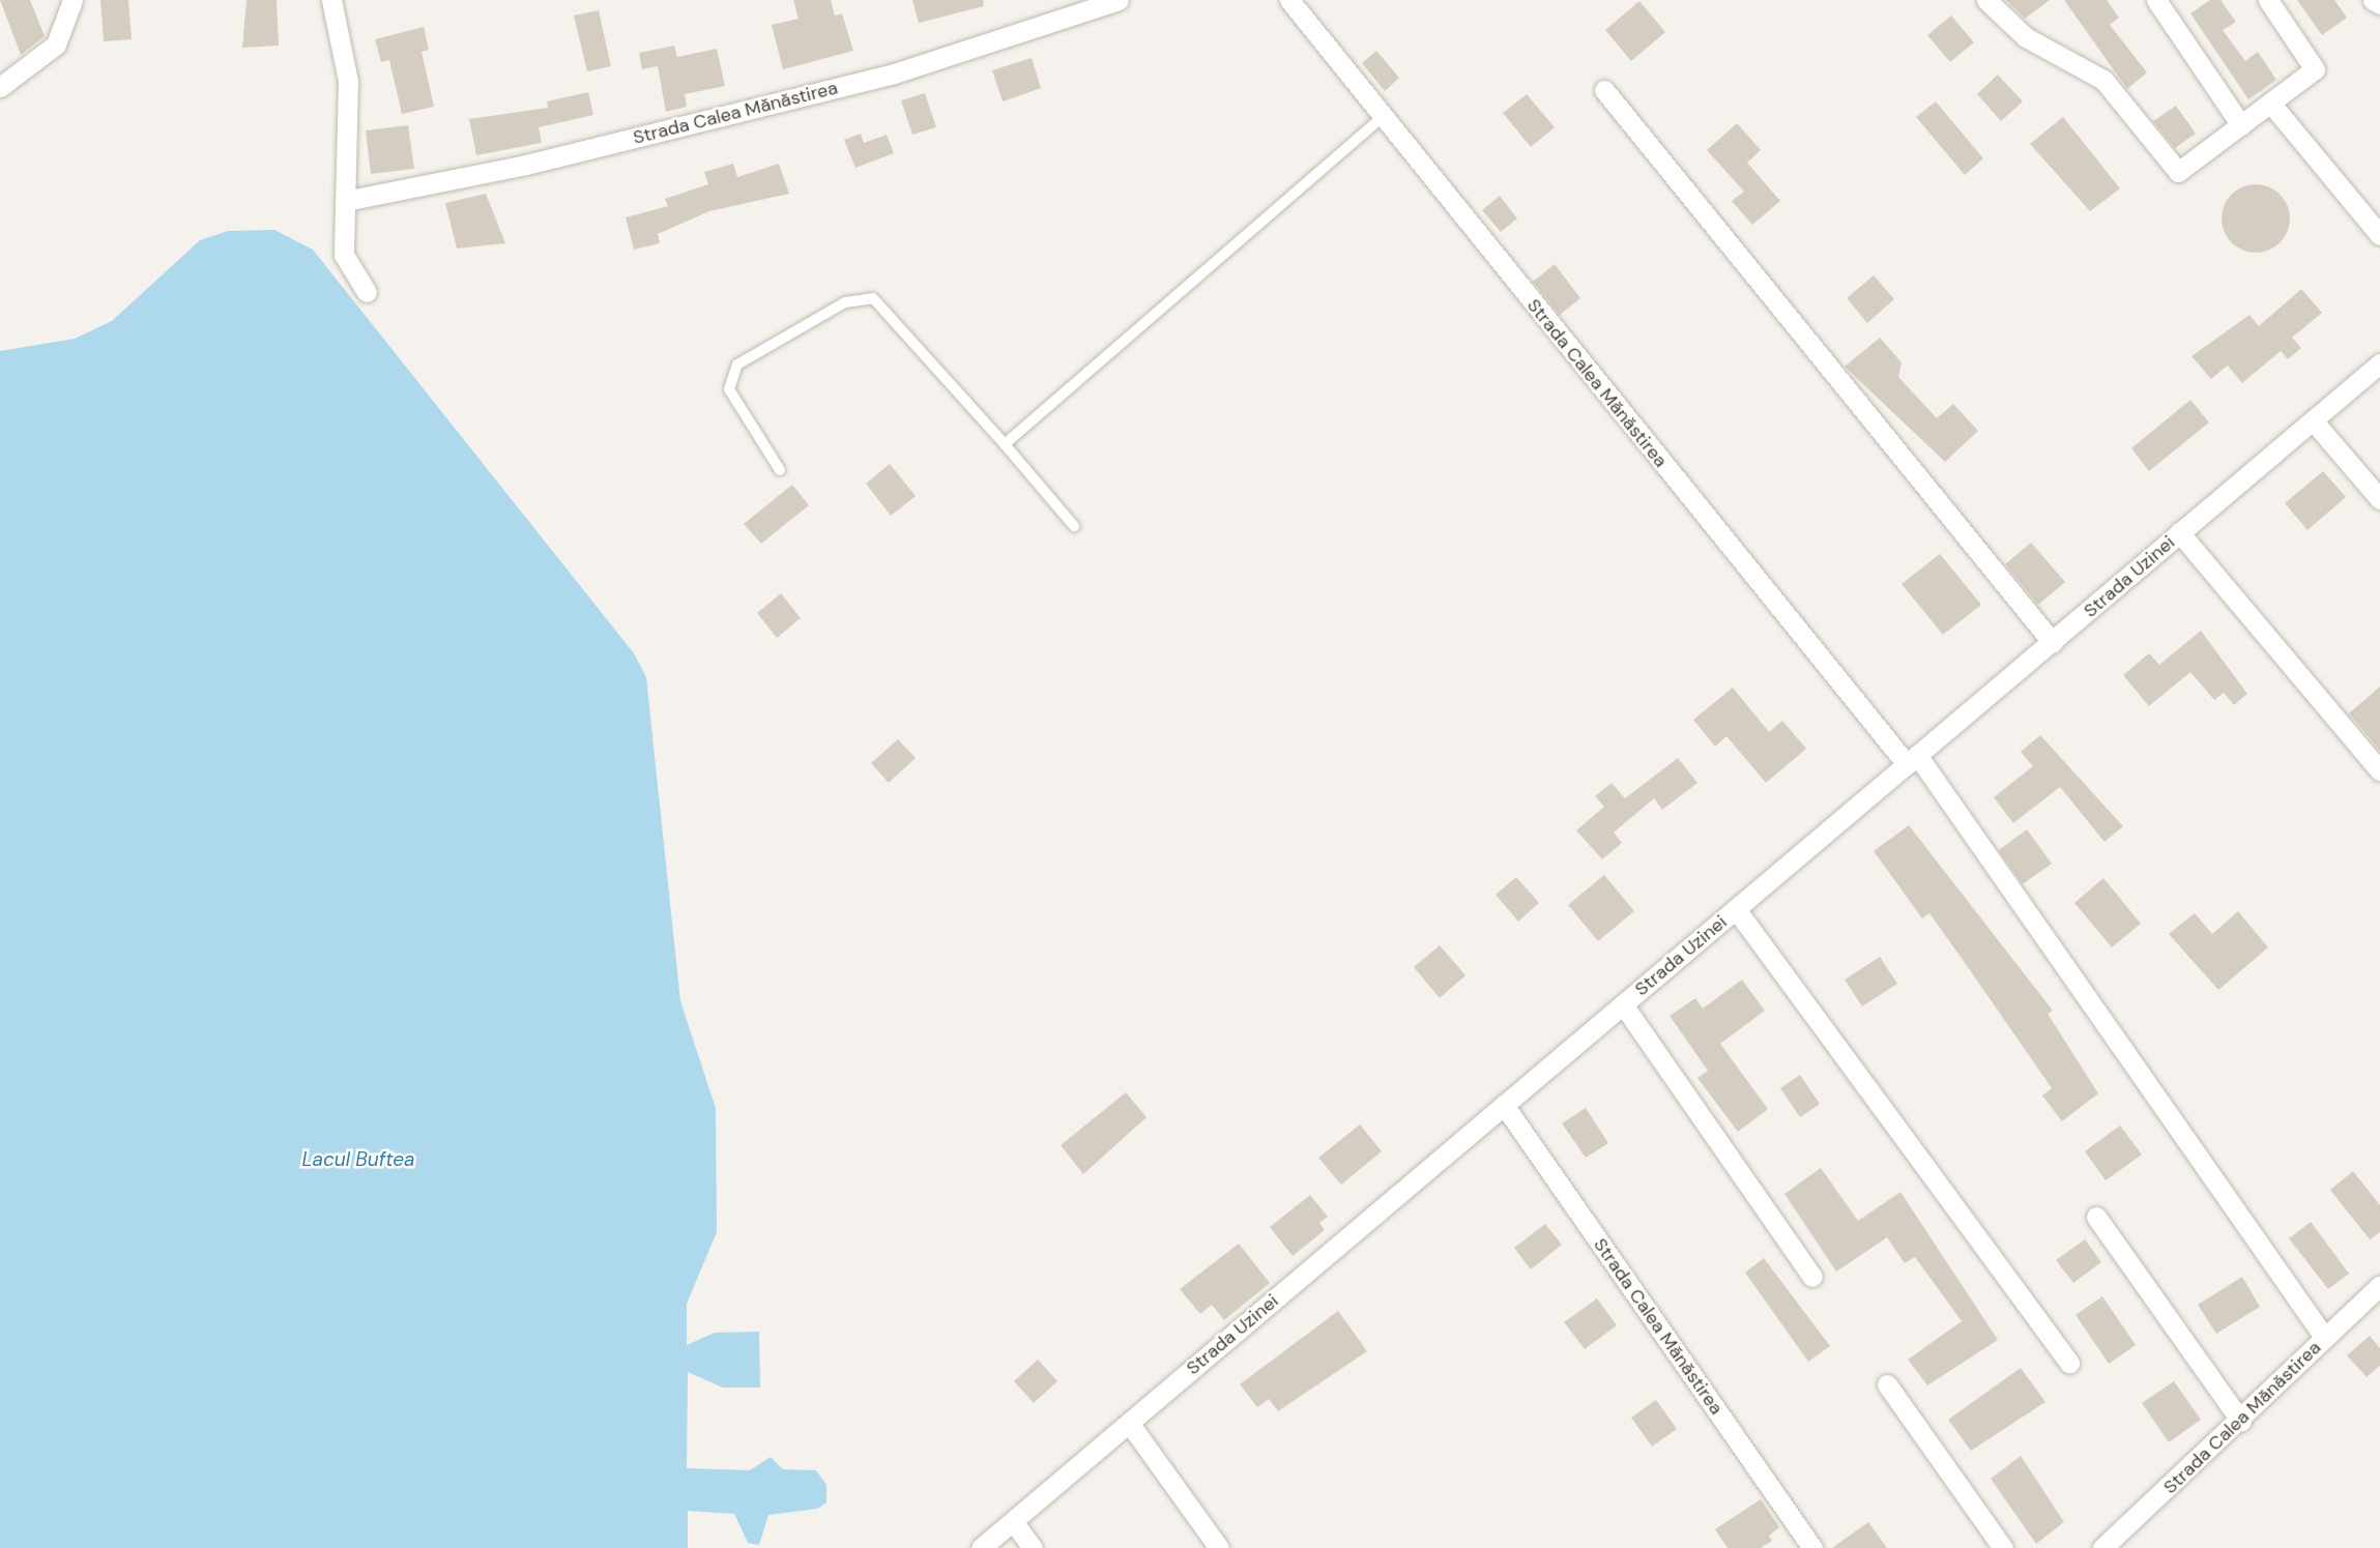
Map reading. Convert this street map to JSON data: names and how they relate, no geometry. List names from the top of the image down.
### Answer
{
  "streets": {
    "street": ["Strada Calea Mănăstirea", "Strada Uzinei"]
  },
  "crossings": [
    ["Strada Calea Mănăstirea", "Strada Uzinei"]
  ],
  "water": ["Lacul Buftea"]
}
